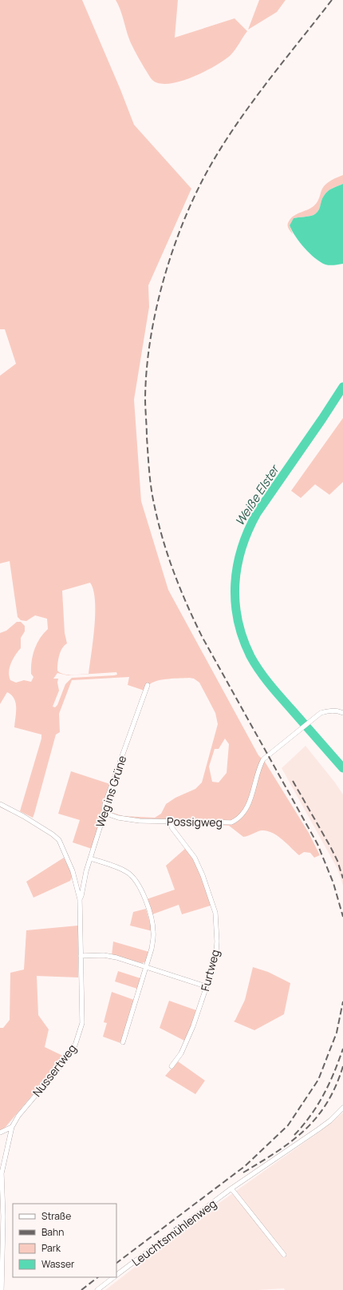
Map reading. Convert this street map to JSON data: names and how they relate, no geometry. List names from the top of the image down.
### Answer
{
  "streets": {
    "street": [
      "Weg ins Grüne",
      "Possigweg",
      "Furtweg",
      "Nussertweg",
      "Leuchtsmühlenweg"
    ]
  },
  "crossings": [
    ["Weg ins Grüne", "Possigweg"],
    ["Weg ins Grüne", "Nussertweg"],
    ["Possigweg", "Furtweg"]
  ],
  "water": ["Weiße Elster"],
  "legend": [
    "Straße",
    "Bahn",
    "Park",
    "Wasser"
  ]
}
